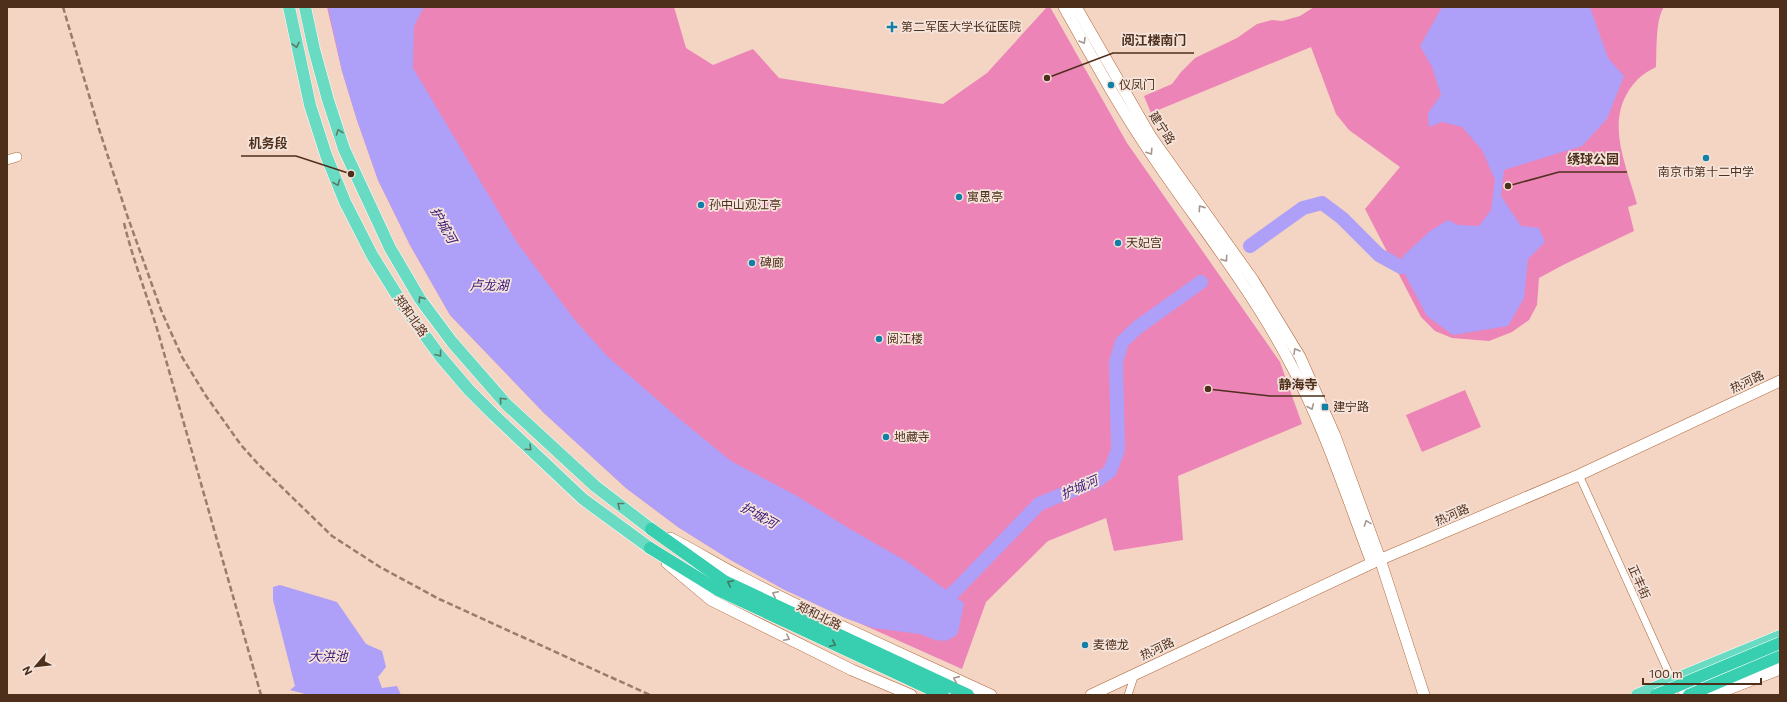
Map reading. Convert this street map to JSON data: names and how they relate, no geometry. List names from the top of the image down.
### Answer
{
  "streets": {
    "highway": ["郑和北路"],
    "main road": ["建宁路", "热河路"],
    "street": ["正丰街"]
  },
  "crossings": [
    ["建宁路", "热河路"],
    ["热河路", "正丰街"]
  ],
  "water": ["护城河", "卢龙湖", "大洪池"],
  "places": {
    "health": ["第二军医大学长征医院"],
    "other": [
      "阅江楼南门",
      "仪凤门",
      "南京市第十二中学",
      "机务段",
      "绣球公园",
      "寓思亭",
      "孙中山观江亭",
      "天妃宫",
      "碑廊",
      "阅江楼",
      "静海寺",
      "地藏寺",
      "麦德龙"
    ],
    "transit": ["建宁路"]
  },
  "scale_bar": "100 m",
  "north": "bottom left"
}
